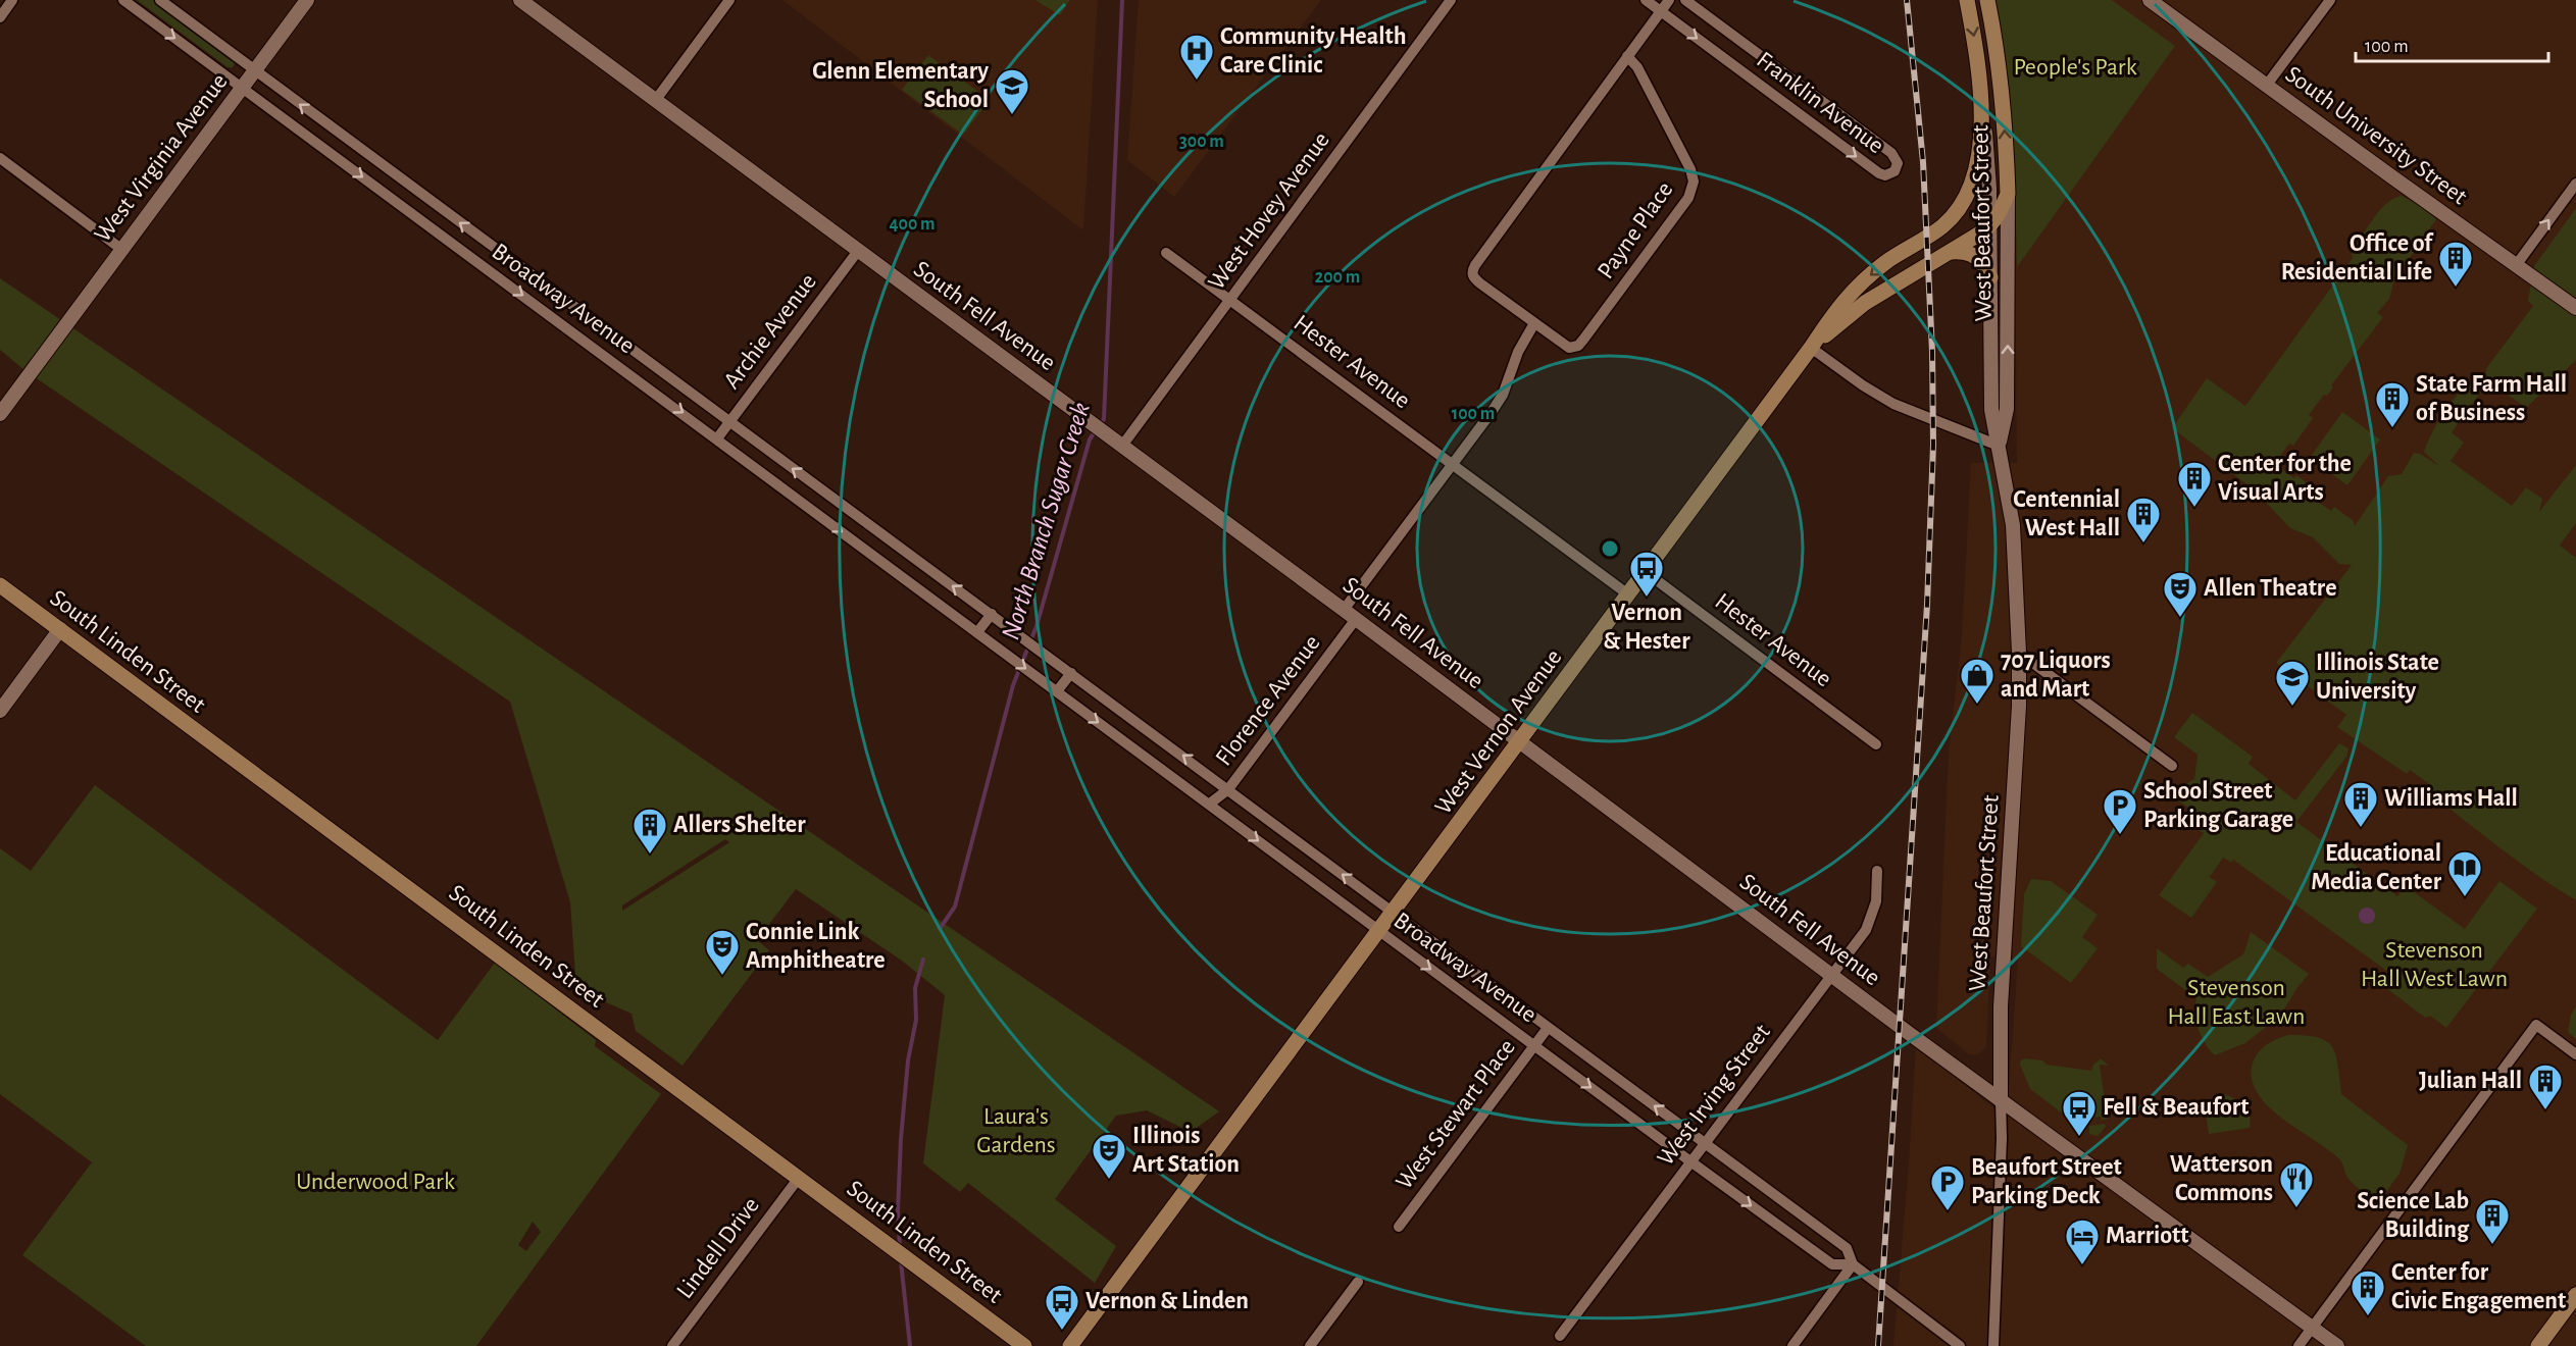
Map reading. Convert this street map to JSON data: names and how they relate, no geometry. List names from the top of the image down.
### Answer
{
  "streets": {
    "main road": ["West Beaufort Street", "South Linden Street", "West Vernon Avenue"],
    "street": [
      "Franklin Avenue",
      "South University Street",
      "West Virginia Avenue",
      "West Hovey Avenue",
      "Payne Place",
      "Broadway Avenue",
      "South Fell Avenue",
      "Archie Avenue",
      "Hester Avenue",
      "Florence Avenue",
      "West Irving Street",
      "West Stewart Place",
      "Lindell Drive"
    ]
  },
  "crossings": [
    ["Franklin Avenue", "Payne Place"],
    ["West Virginia Avenue", "Broadway Avenue"],
    ["West Hovey Avenue", "South Fell Avenue"],
    ["West Hovey Avenue", "Hester Avenue"],
    ["West Beaufort Street", "South Fell Avenue"],
    ["West Beaufort Street", "West Vernon Avenue"],
    ["Broadway Avenue", "Archie Avenue"],
    ["Broadway Avenue", "Florence Avenue"],
    ["Broadway Avenue", "West Vernon Avenue"],
    ["Broadway Avenue", "West Irving Street"],
    ["Broadway Avenue", "West Stewart Place"],
    ["South Fell Avenue", "Archie Avenue"],
    ["South Fell Avenue", "Florence Avenue"],
    ["South Fell Avenue", "West Vernon Avenue"],
    ["South Fell Avenue", "West Irving Street"],
    ["Hester Avenue", "West Vernon Avenue"],
    ["South Linden Street", "Lindell Drive"]
  ],
  "water": ["North Branch Sugar Creek"],
  "parks": [
    "People's Park",
    "Stevenson Hall West Lawn",
    "Stevenson Hall East Lawn",
    "Laura's Gardens",
    "Underwood Park"
  ],
  "places": {
    "hospital": ["Community Health Care Clinic"],
    "school or university": ["Glenn Elementary School", "Illinois State University"],
    "building": [
      "Office of Residential Life",
      "State Farm Hall of Business",
      "Center for the Visual Arts",
      "Centennial West Hall",
      "Williams Hall",
      "Allers Shelter",
      "Julian Hall",
      "Science Lab Building",
      "Center for Civic Engagement"
    ],
    "bus stop": ["Vernon & Hester", "Fell & Beaufort", "Vernon & Linden"],
    "theatre": ["Allen Theatre", "Connie Link Amphitheatre", "Illinois Art Station"],
    "shop": ["707 Liquors and Mart"],
    "parking": ["School Street Parking Garage", "Beaufort Street Parking Deck"],
    "library": ["Educational Media Center"],
    "restaurant": ["Watterson Commons"],
    "hotel": ["Marriott"]
  },
  "scale_bar": "100 m",
  "rings": [
    "300 m",
    "400 m",
    "200 m",
    "100 m"
  ]
}
